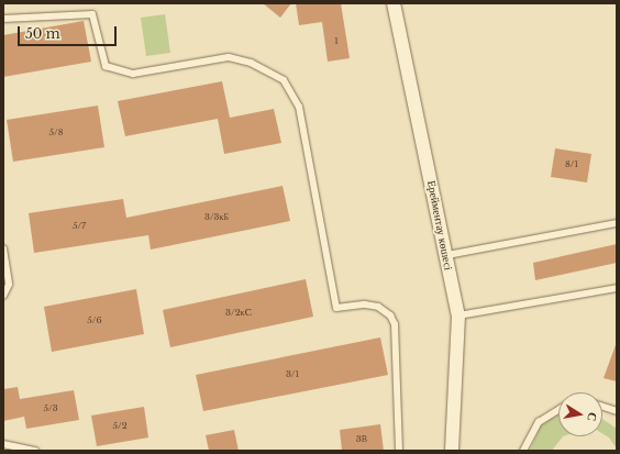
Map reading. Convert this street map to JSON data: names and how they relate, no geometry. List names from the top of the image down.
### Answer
{
  "streets": {
    "street": ["Ерейментау көшесі"]
  },
  "house_numbers": [
    "1",
    "5/8",
    "8/1",
    "3/3кБ",
    "5/7",
    "3/2кC",
    "5/6",
    "3/1",
    "5/3",
    "5/2",
    "3В"
  ],
  "scale_bar": "50 m",
  "north": "right"
}
